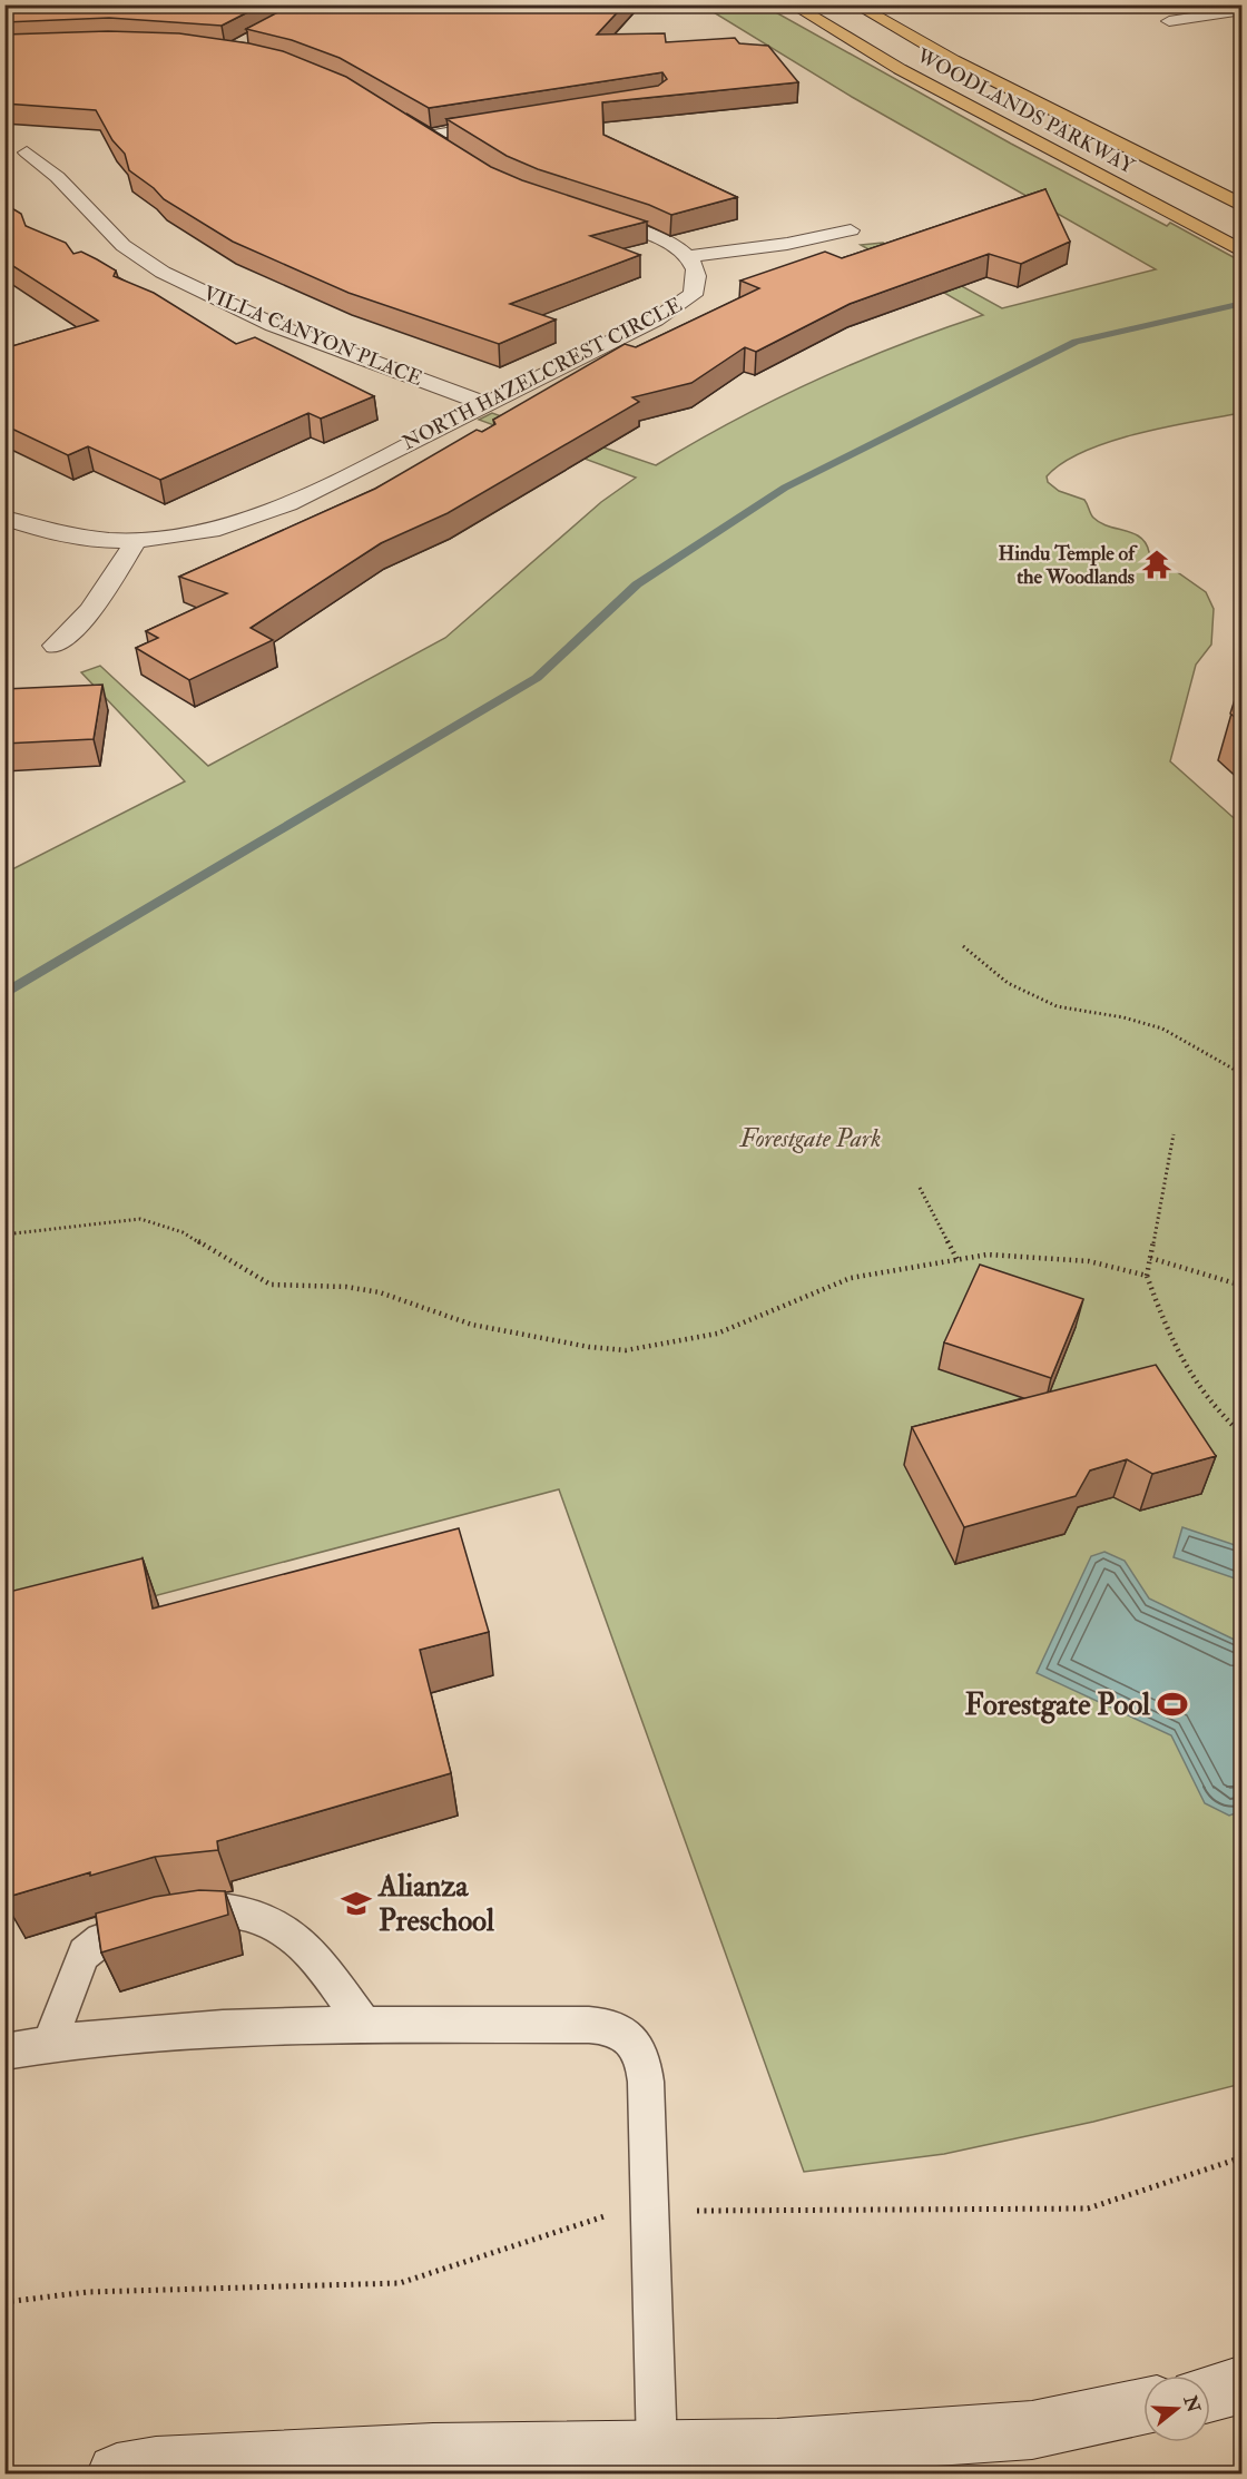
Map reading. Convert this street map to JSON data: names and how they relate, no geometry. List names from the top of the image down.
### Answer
{
  "streets": {
    "main road": ["WOODLANDS PARKWAY"],
    "street": ["VILLA CANYON PLACE", "NORTH HAZELCREST CIRCLE"]
  },
  "crossings": [
    ["VILLA CANYON PLACE", "NORTH HAZELCREST CIRCLE"]
  ],
  "parks": ["Forestgate Park"],
  "places": {
    "temple": ["Hindu Temple of the Woodlands"],
    "sports": ["Forestgate Pool"],
    "school or university": ["Alianza Preschool"]
  },
  "north": "right"
}
